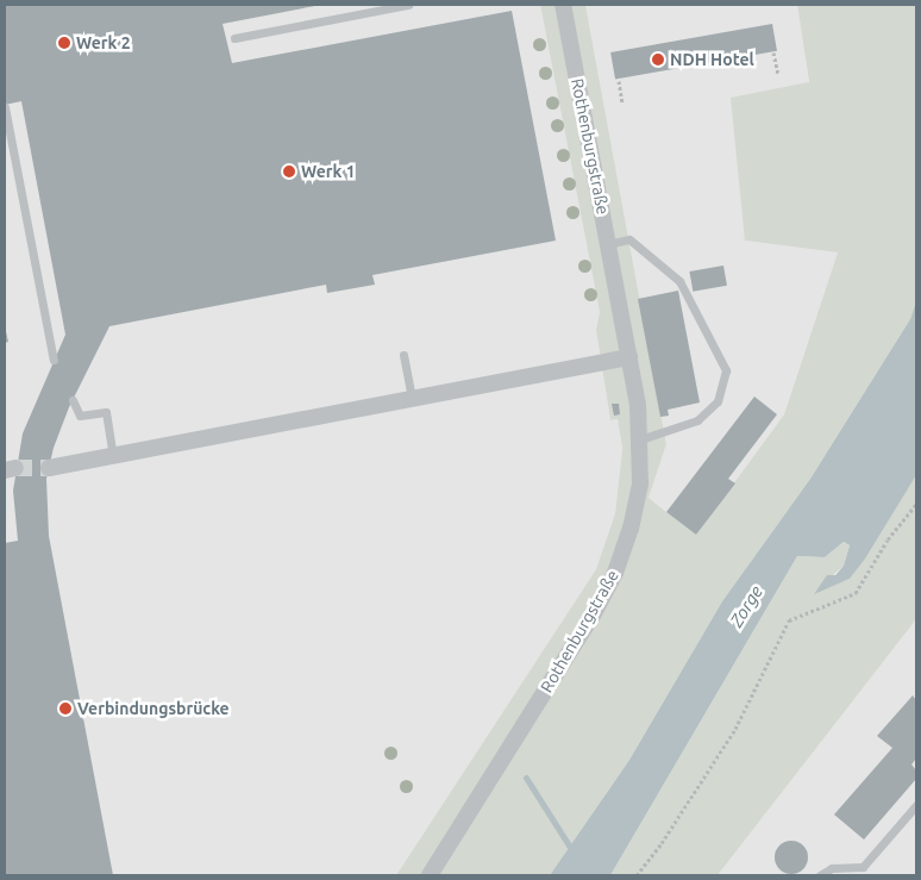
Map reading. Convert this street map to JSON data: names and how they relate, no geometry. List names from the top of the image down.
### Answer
{
  "streets": {
    "street": ["Rothenburgstraße"]
  },
  "water": ["Zorge"],
  "places": [
    "Werk 2",
    "NDH Hotel",
    "Werk 1",
    "Verbindungsbrücke"
  ]
}
